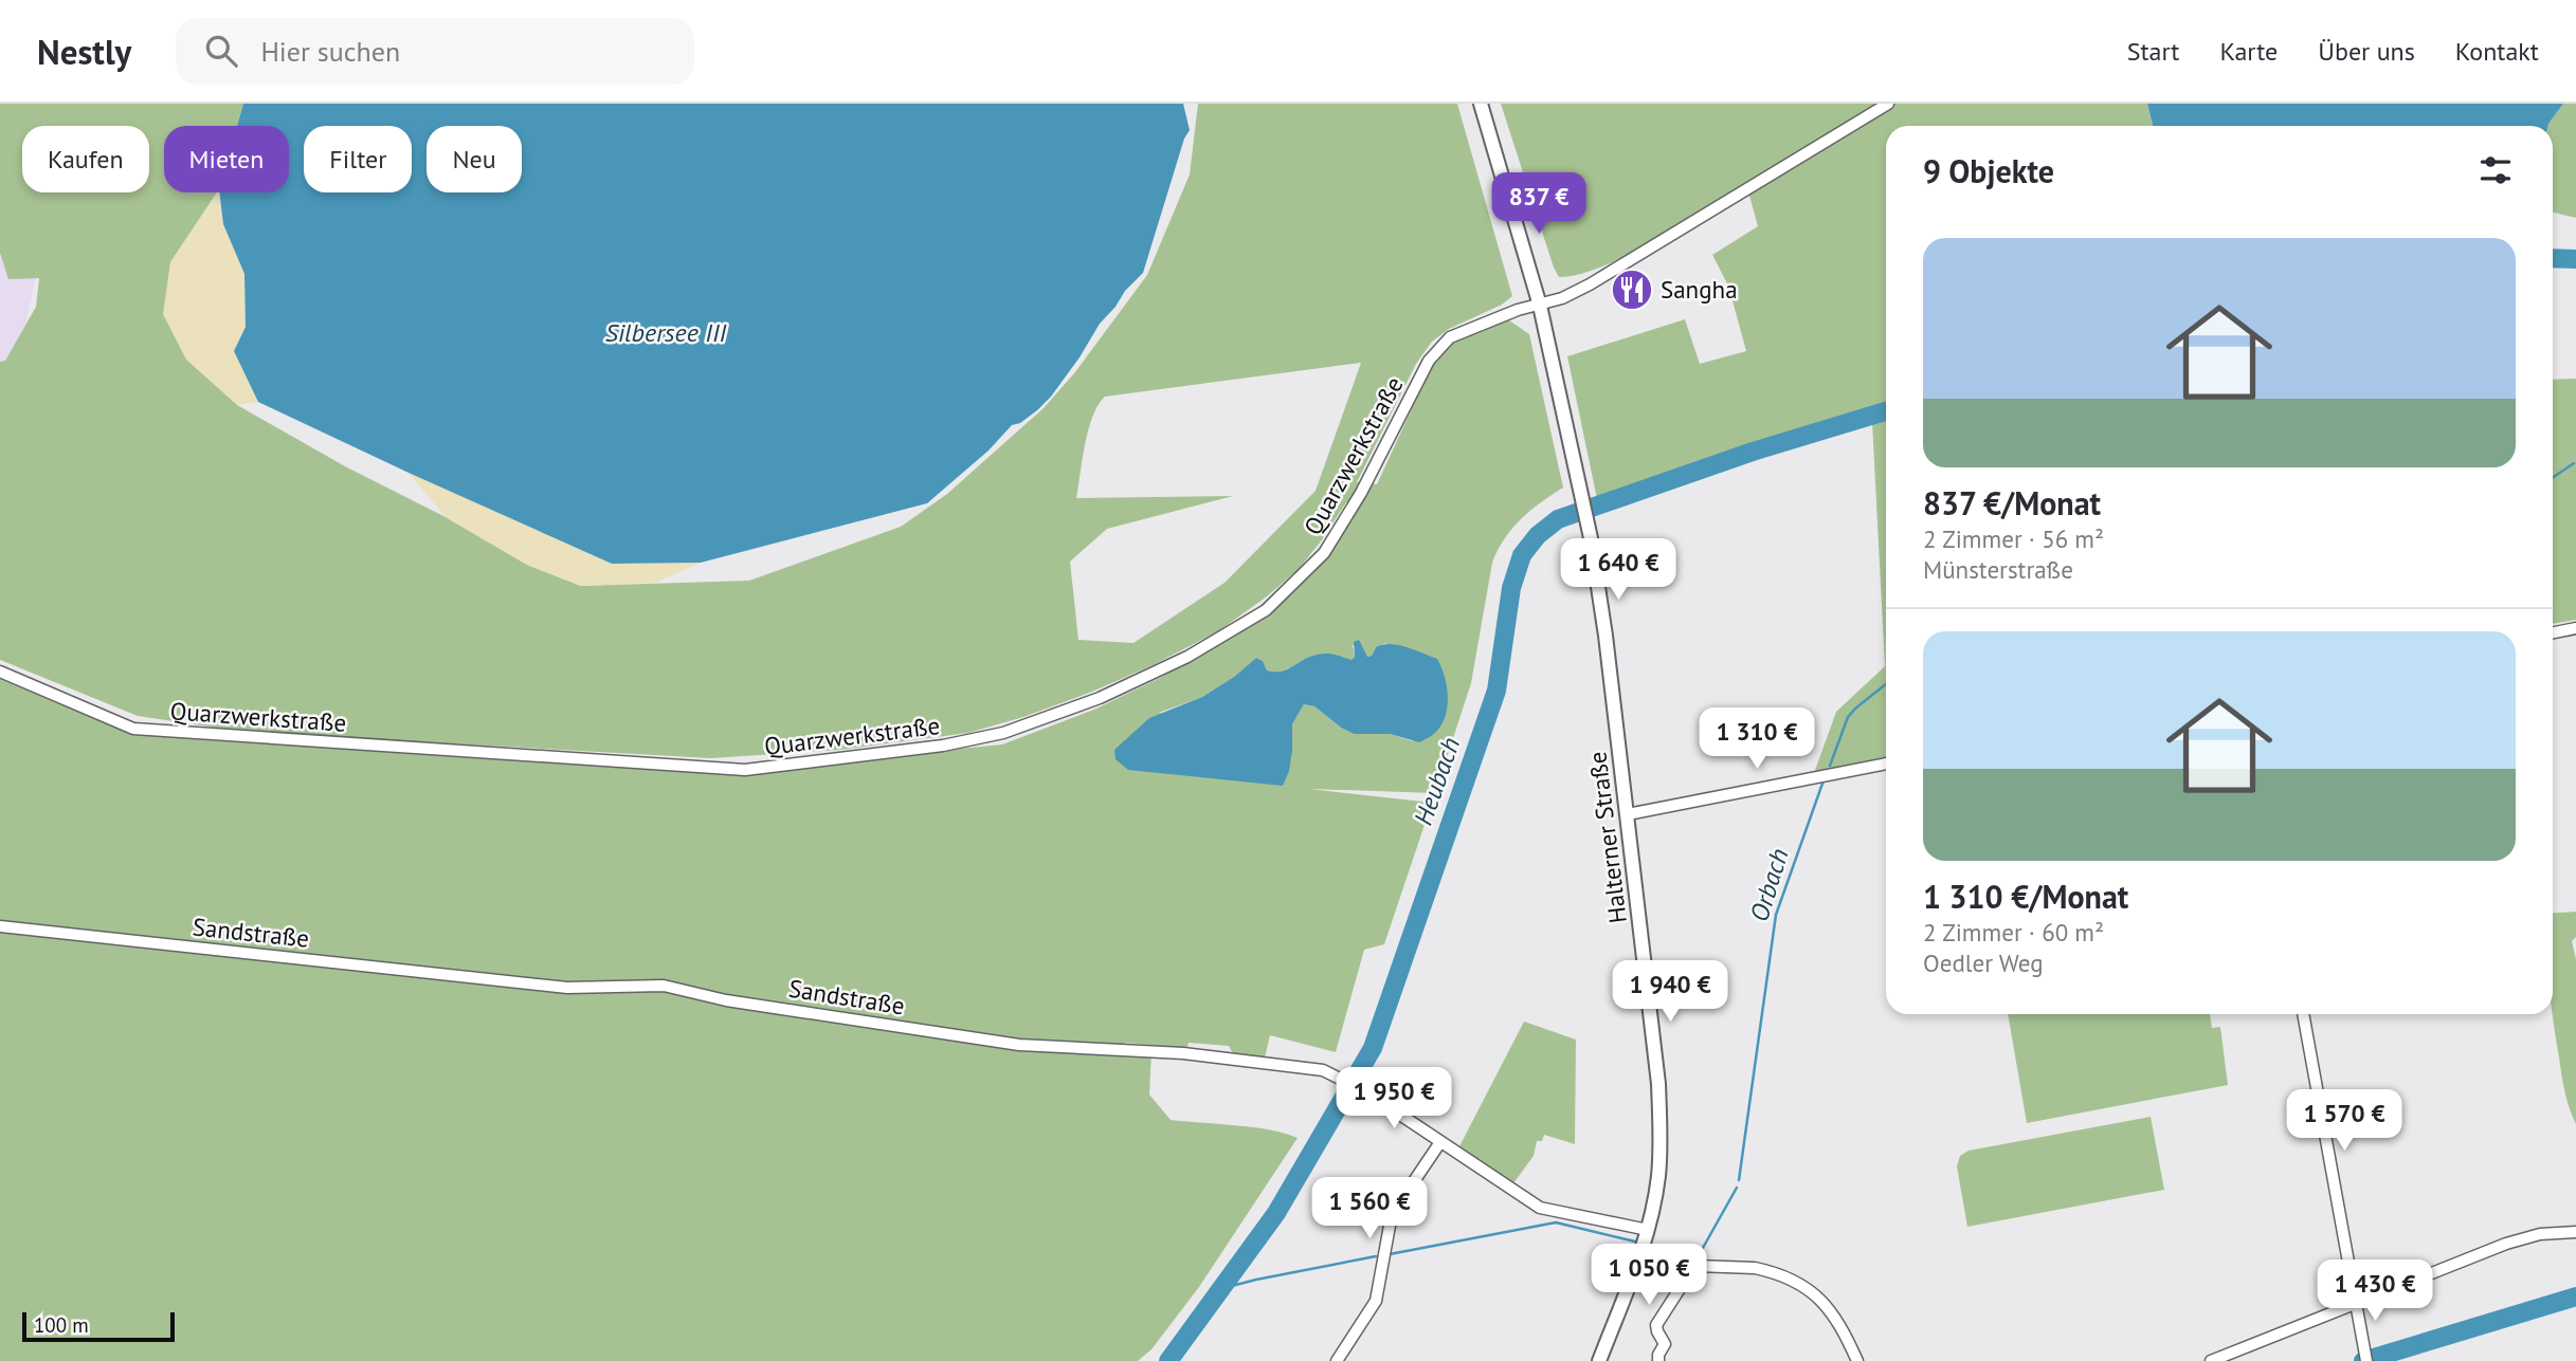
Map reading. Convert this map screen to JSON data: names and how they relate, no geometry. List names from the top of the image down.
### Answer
{
  "streets": {
    "main road": ["Halterner Straße"],
    "street": ["Quarzwerkstraße", "Sandstraße"]
  },
  "crossings": [
    ["Quarzwerkstraße", "Halterner Straße"],
    ["Halterner Straße", "Sandstraße"]
  ],
  "water": ["Silbersee III", "Heubach", "Orbach"],
  "places": {
    "restaurant": ["Sangha"]
  },
  "scale_bar": "100 m",
  "page": {
    "header": "Nestly",
    "search": "Hier suchen",
    "nav": [
      "Start",
      "Karte",
      "Über uns",
      "Kontakt"
    ],
    "chip": [
      "Kaufen",
      "Mieten",
      "Filter",
      "Neu"
    ],
    "heading": "9 Objekte",
    "price": [
      "837 €",
      "1 640 €",
      "1 310 €",
      "1 940 €",
      "1 950 €",
      "1 570 €",
      "1 560 €",
      "1 050 €",
      "1 430 €"
    ],
    "list": [
      {
        "name": "837 €/Monat",
        "note": "2 Zimmer · 56 m² · Münsterstraße"
      },
      {
        "name": "1 310 €/Monat",
        "note": "2 Zimmer · 60 m² · Oedler Weg"
      }
    ],
    "scale": "100 m"
  }
}
